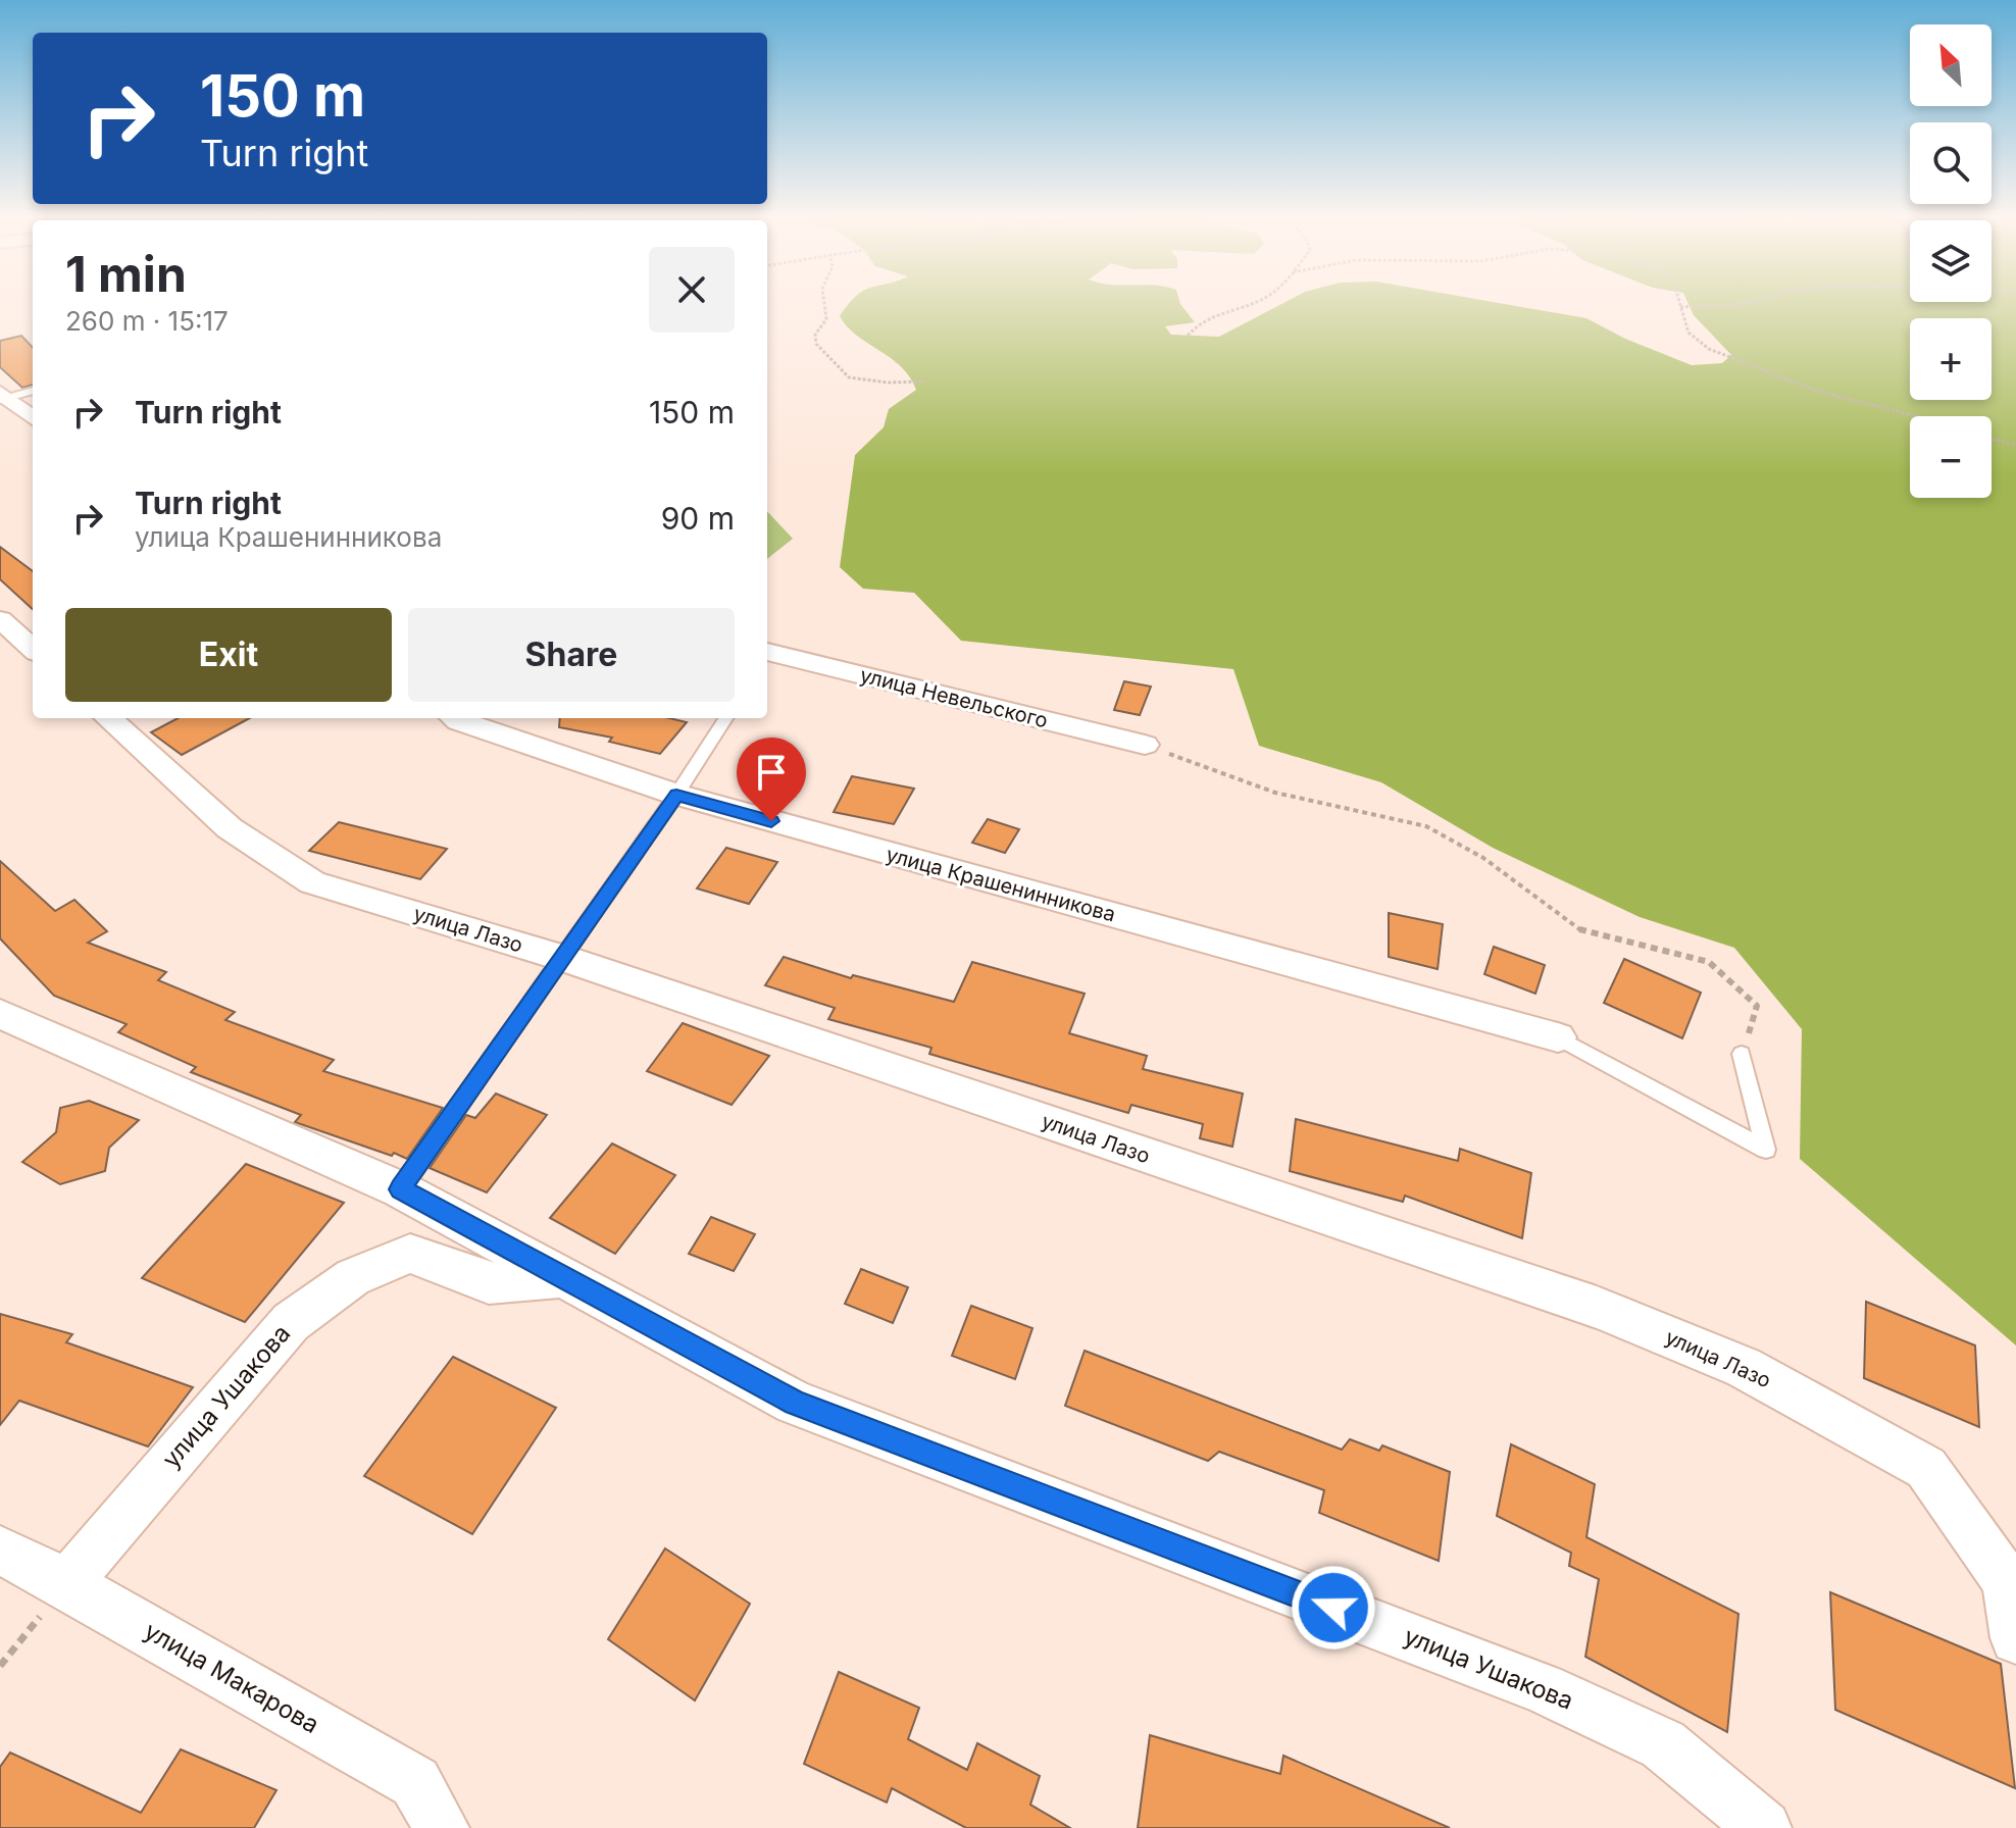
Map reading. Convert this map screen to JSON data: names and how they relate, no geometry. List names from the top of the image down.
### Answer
{
  "streets": {
    "street": [
      "улица Невельского",
      "улица Крашенинникова",
      "улица Лазо",
      "улица Ушакова",
      "улица Макарова"
    ]
  },
  "crossings": [
    ["улица Ушакова", "улица Макарова"]
  ],
  "north": "top left",
  "page": {
    "map_buttons": ["+", "−"],
    "turn": ["150 m", "Turn right"],
    "heading": ["1 min", "260 m · 15:17"],
    "list": [
      {
        "name": "Turn right",
        "value": "150 m"
      },
      {
        "name": "Turn right",
        "note": "улица Крашенинникова",
        "value": "90 m"
      }
    ],
    "buttons": ["Exit", "Share"]
  }
}
